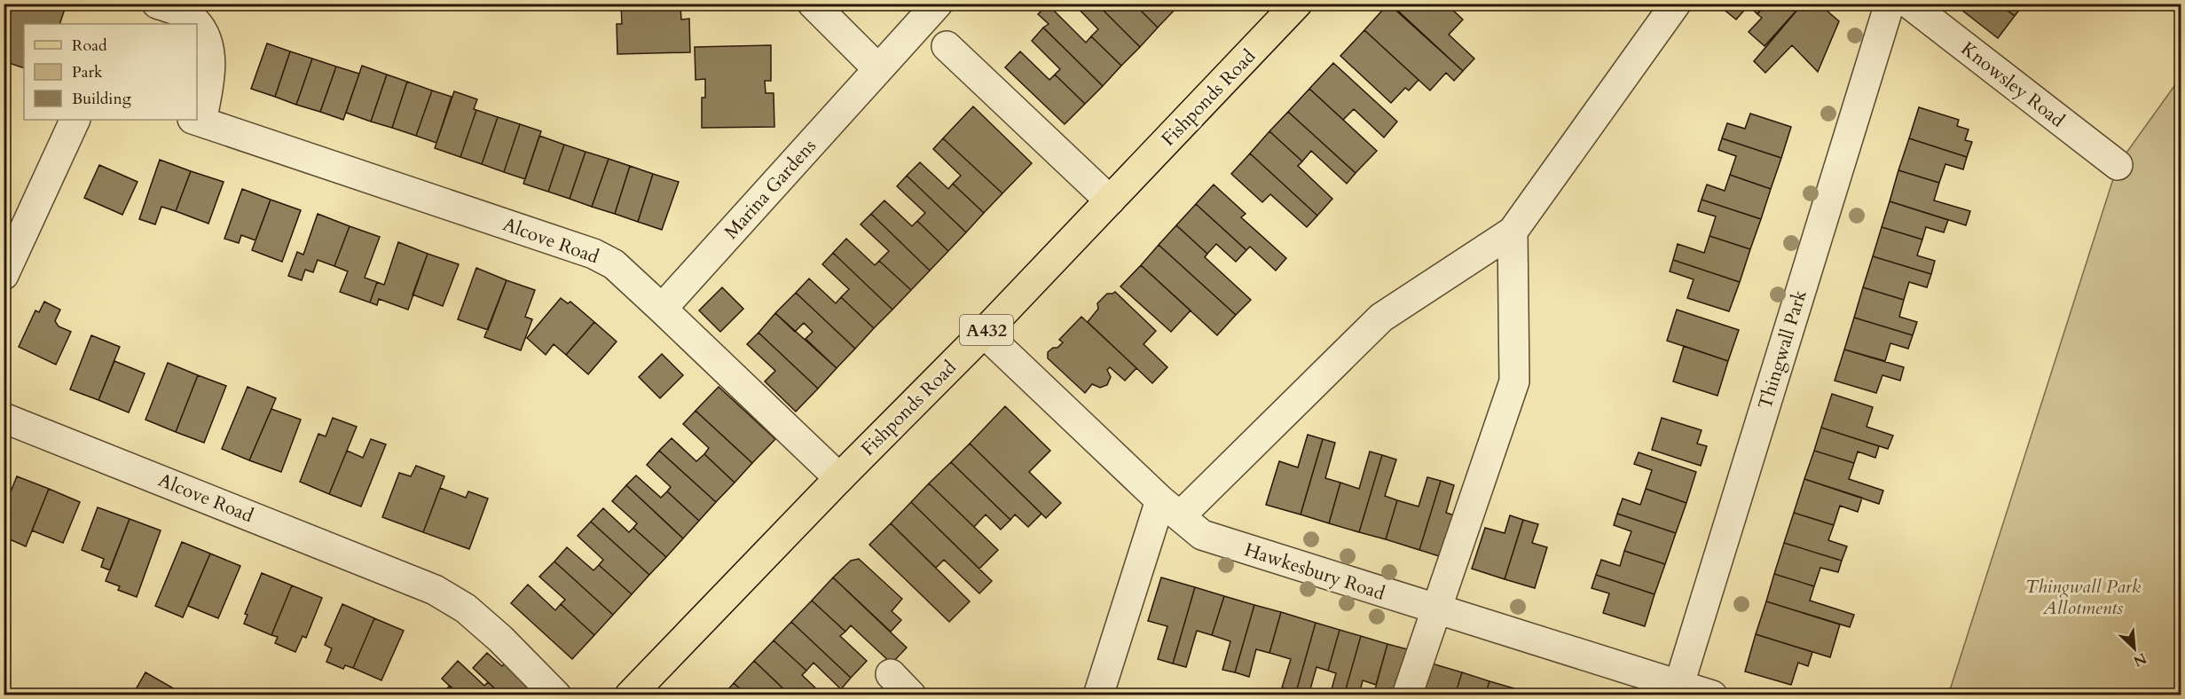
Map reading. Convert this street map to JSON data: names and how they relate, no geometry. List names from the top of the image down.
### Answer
{
  "streets": {
    "main road": ["Fishponds Road", "A432"],
    "street": [
      "Knowsley Road",
      "Marina Gardens",
      "Alcove Road",
      "Thingwall Park",
      "Hawkesbury Road"
    ]
  },
  "crossings": [
    ["Fishponds Road", "Alcove Road"],
    ["Fishponds Road", "Hawkesbury Road"],
    ["Marina Gardens", "Alcove Road"],
    ["Thingwall Park", "Hawkesbury Road"]
  ],
  "parks": ["Thingwall Park Allotments"],
  "legend": ["Road", "Park", "Building"],
  "north": "bottom right"
}
